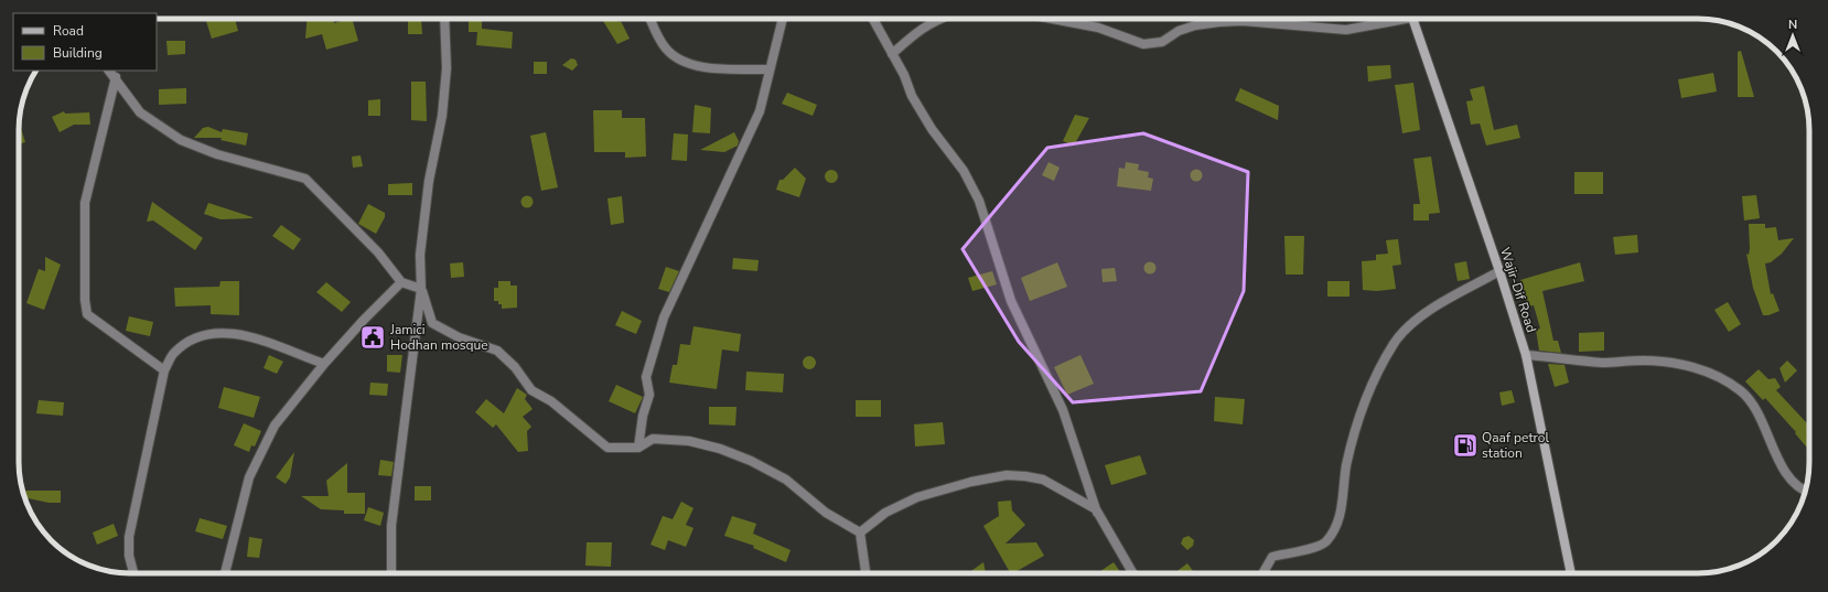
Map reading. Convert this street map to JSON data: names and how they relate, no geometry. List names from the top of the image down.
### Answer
{
  "streets": {
    "main road": ["Wajir-Dif Road"]
  },
  "places": {
    "public building": ["Jamici Hodhan mosque"],
    "fuel station": ["Qaaf petrol station"]
  },
  "legend": ["Road", "Building"],
  "north": "top"
}
